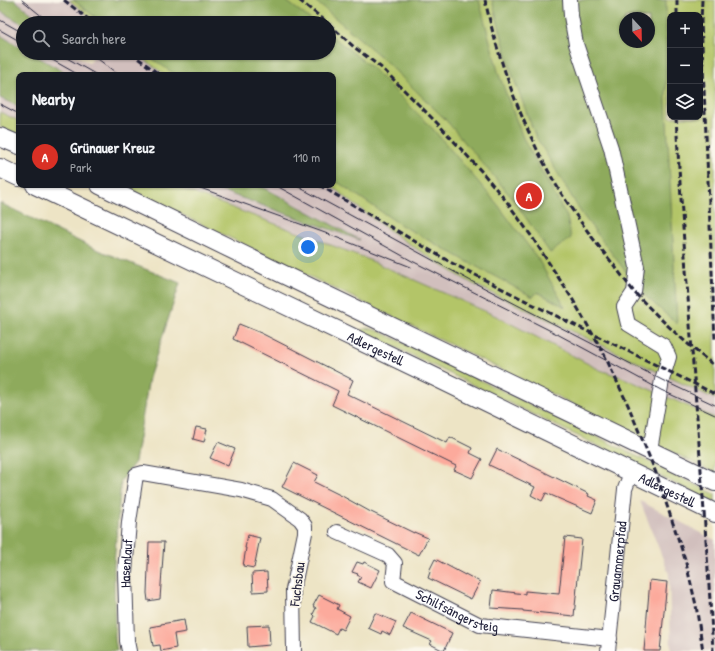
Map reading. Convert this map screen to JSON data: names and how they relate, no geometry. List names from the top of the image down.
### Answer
{
  "streets": {
    "main road": ["Adlergestell"],
    "street": [
      "Grauammerpfad",
      "Hasenlauf",
      "Fuchsbau",
      "Schilfsängersteig"
    ]
  },
  "crossings": [
    ["Adlergestell", "Grauammerpfad"],
    ["Grauammerpfad", "Schilfsängersteig"],
    ["Hasenlauf", "Fuchsbau"]
  ],
  "north": "bottom",
  "page": {
    "map_buttons": ["+", "−"],
    "search": "Search here",
    "heading": "Nearby",
    "list": [
      {
        "mark": "A",
        "name": "Grünauer Kreuz",
        "note": "Park",
        "value": "110 m"
      }
    ],
    "pins": "A"
  }
}
